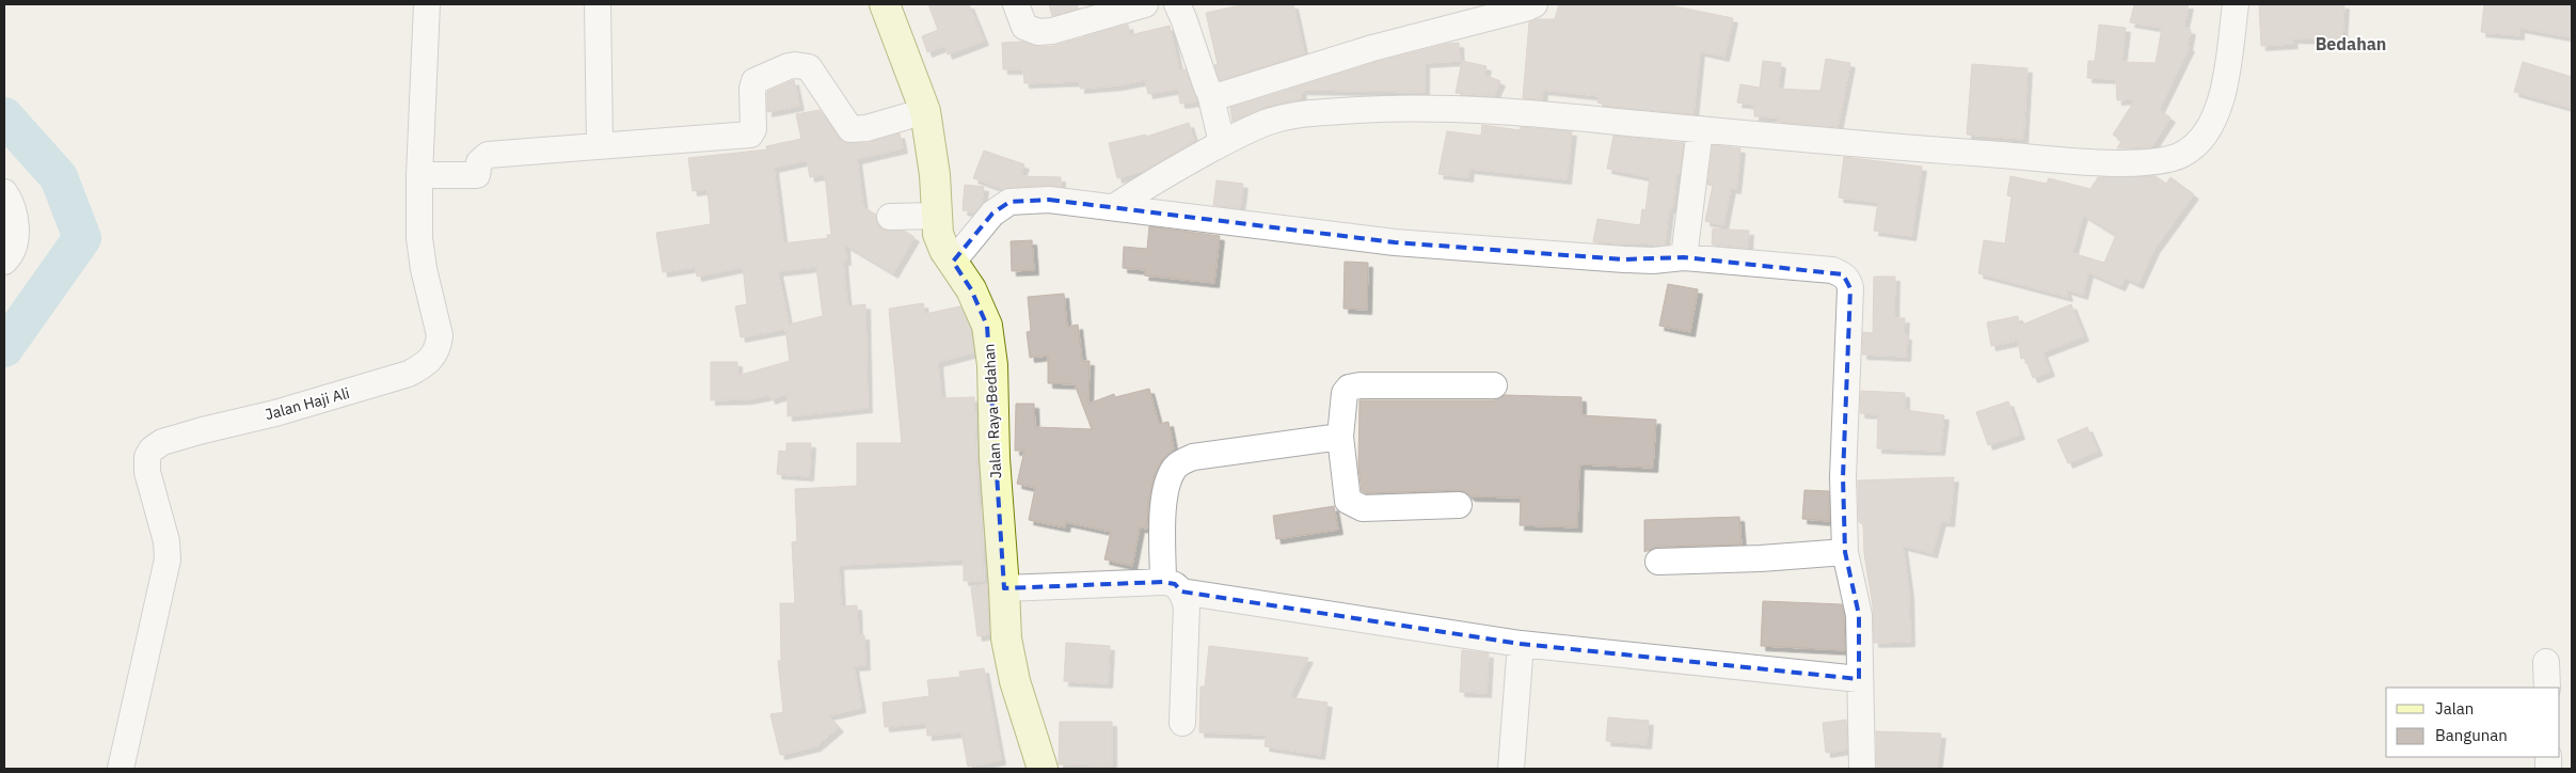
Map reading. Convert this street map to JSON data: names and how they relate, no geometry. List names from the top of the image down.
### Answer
{
  "streets": {
    "street": ["Jalan Haji Ali", "Jalan Raya Bedahan"]
  },
  "districts": ["Bedahan"],
  "legend": ["Jalan", "Bangunan"]
}
